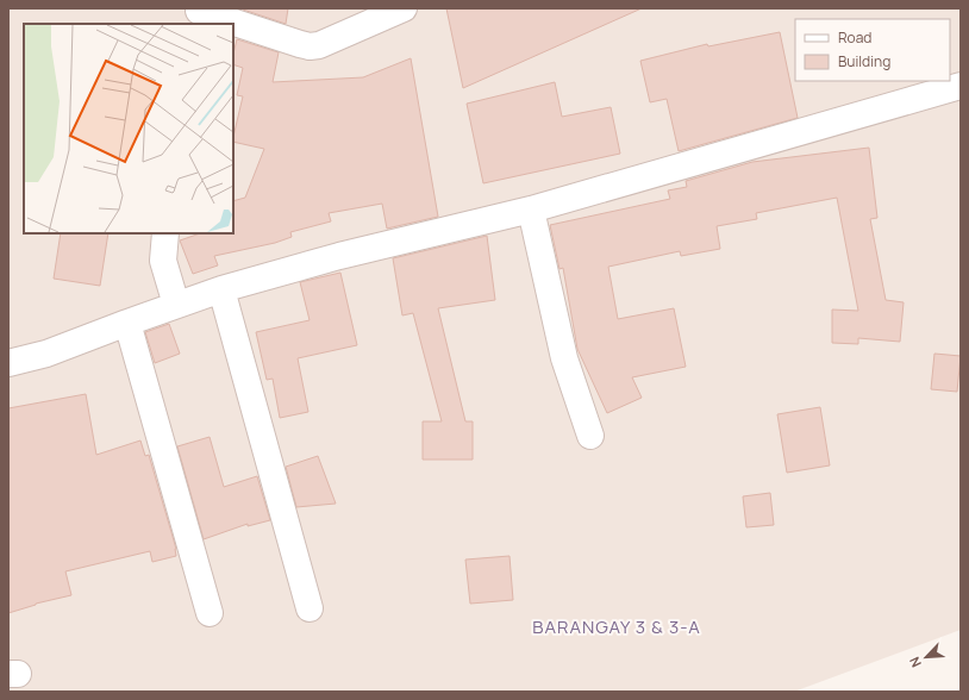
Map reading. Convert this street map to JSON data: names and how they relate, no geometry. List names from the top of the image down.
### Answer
{
  "districts": ["BARANGAY 3 & 3-A"],
  "legend": ["Road", "Building"],
  "north": "bottom left"
}
